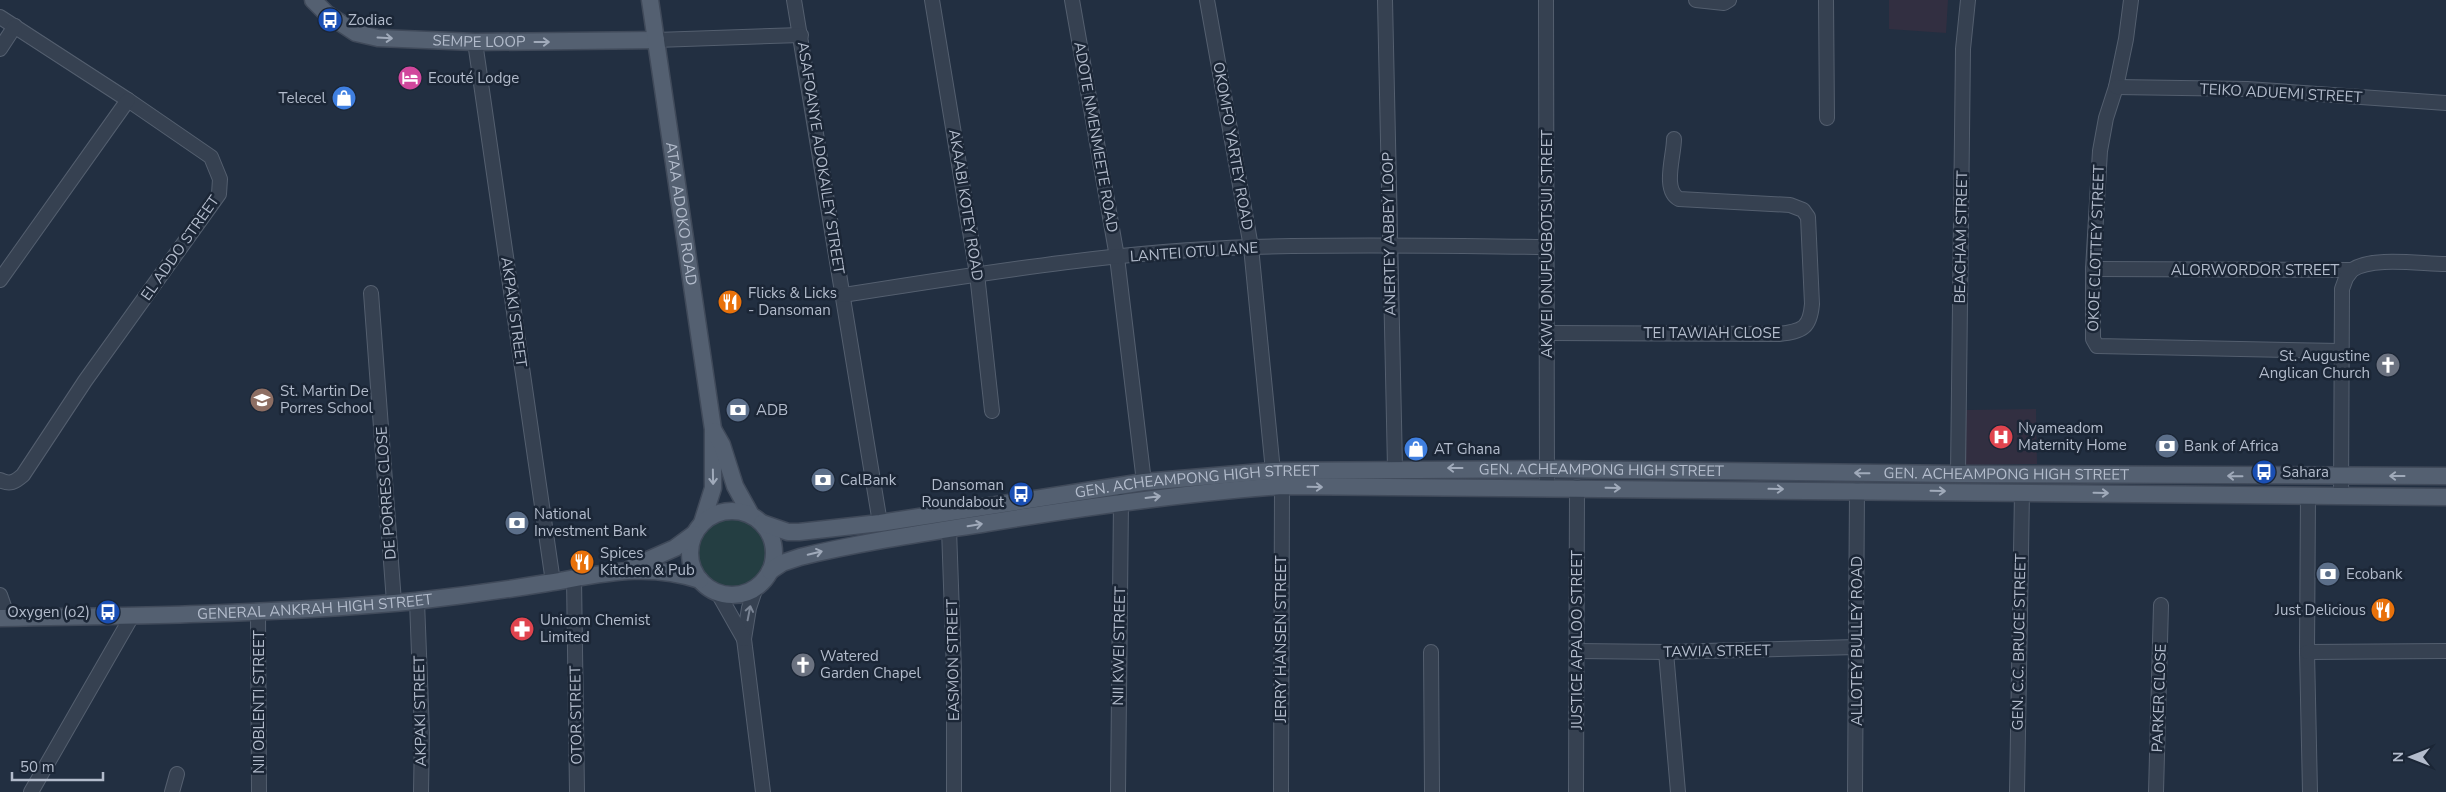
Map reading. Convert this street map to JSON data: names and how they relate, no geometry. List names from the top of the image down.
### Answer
{
  "streets": {
    "main road": [
      "SEMPE LOOP",
      "ATAA ADOKO ROAD",
      "GEN. ACHEAMPONG HIGH STREET",
      "GENERAL ANKRAH HIGH STREET"
    ],
    "street": [
      "TEIKO ADUEMI STREET",
      "ADOTE NMENMEETE ROAD",
      "OKOMFO YARTEY ROAD",
      "ASAFOANYE ADOKAILEY STREET",
      "AKAABI KOTEY ROAD",
      "ANERTEY ABBEY LOOP",
      "BEACHAM STREET",
      "AKWEI ONUFUGBOTSUI STREET",
      "EL ADDO STREET",
      "OKOE CLOTTEY STREET",
      "LANTEI OTU LANE",
      "ALORWORDOR STREET",
      "AKPAKI STREET",
      "TEI TAWIAH CLOSE",
      "DE PORRES CLOSE",
      "JERRY HANSEN STREET",
      "JUSTICE APALOO STREET",
      "ALLOTEY BULLEY ROAD",
      "GEN. C.C. BRUCE STREET",
      "NII KWEI STREET",
      "TAWIA STREET",
      "EASMON STREET",
      "PARKER CLOSE",
      "NII OBLENTI STREET",
      "OTOR STREET"
    ]
  },
  "crossings": [
    ["SEMPE LOOP", "ATAA ADOKO ROAD"],
    ["SEMPE LOOP", "AKPAKI STREET"],
    ["TEIKO ADUEMI STREET", "OKOE CLOTTEY STREET"],
    ["ADOTE NMENMEETE ROAD", "LANTEI OTU LANE"],
    ["ADOTE NMENMEETE ROAD", "GEN. ACHEAMPONG HIGH STREET"],
    ["OKOMFO YARTEY ROAD", "LANTEI OTU LANE"],
    ["OKOMFO YARTEY ROAD", "GEN. ACHEAMPONG HIGH STREET"],
    ["ASAFOANYE ADOKAILEY STREET", "LANTEI OTU LANE"],
    ["ASAFOANYE ADOKAILEY STREET", "GEN. ACHEAMPONG HIGH STREET"],
    ["AKAABI KOTEY ROAD", "LANTEI OTU LANE"],
    ["ATAA ADOKO ROAD", "GEN. ACHEAMPONG HIGH STREET"],
    ["ATAA ADOKO ROAD", "GENERAL ANKRAH HIGH STREET"],
    ["ANERTEY ABBEY LOOP", "LANTEI OTU LANE"],
    ["ANERTEY ABBEY LOOP", "GEN. ACHEAMPONG HIGH STREET"],
    ["BEACHAM STREET", "GEN. ACHEAMPONG HIGH STREET"],
    ["AKWEI ONUFUGBOTSUI STREET", "LANTEI OTU LANE"],
    ["AKWEI ONUFUGBOTSUI STREET", "TEI TAWIAH CLOSE"],
    ["AKWEI ONUFUGBOTSUI STREET", "GEN. ACHEAMPONG HIGH STREET"],
    ["OKOE CLOTTEY STREET", "ALORWORDOR STREET"],
    ["AKPAKI STREET", "GENERAL ANKRAH HIGH STREET"],
    ["GEN. ACHEAMPONG HIGH STREET", "GENERAL ANKRAH HIGH STREET"],
    ["GEN. ACHEAMPONG HIGH STREET", "JERRY HANSEN STREET"],
    ["GEN. ACHEAMPONG HIGH STREET", "JUSTICE APALOO STREET"],
    ["GEN. ACHEAMPONG HIGH STREET", "ALLOTEY BULLEY ROAD"],
    ["GEN. ACHEAMPONG HIGH STREET", "GEN. C.C. BRUCE STREET"],
    ["GEN. ACHEAMPONG HIGH STREET", "NII KWEI STREET"],
    ["GEN. ACHEAMPONG HIGH STREET", "EASMON STREET"],
    ["DE PORRES CLOSE", "GENERAL ANKRAH HIGH STREET"],
    ["GENERAL ANKRAH HIGH STREET", "NII OBLENTI STREET"],
    ["GENERAL ANKRAH HIGH STREET", "OTOR STREET"],
    ["JUSTICE APALOO STREET", "TAWIA STREET"],
    ["ALLOTEY BULLEY ROAD", "TAWIA STREET"]
  ],
  "one_way": ["SEMPE LOOP"],
  "places": {
    "bus stop": [
      "Zodiac",
      "Sahara",
      "Dansoman Roundabout",
      "Oxygen (o2)"
    ],
    "hotel": ["Ecouté Lodge"],
    "shop": ["Telecel", "AT Ghana"],
    "restaurant": ["Flicks & Licks - Dansoman", "Spices Kitchen & Pub", "Just Delicious"],
    "church": ["St. Augustine Anglican Church", "Watered Garden Chapel"],
    "school or university": ["St. Martin De Porres School"],
    "bank": [
      "ADB",
      "Bank of Africa",
      "CalBank",
      "National Investment Bank",
      "Ecobank"
    ],
    "hospital": ["Nyameadom Maternity Home"],
    "pharmacy": ["Unicom Chemist Limited"]
  },
  "scale_bar": "50 m",
  "north": "left"
}
